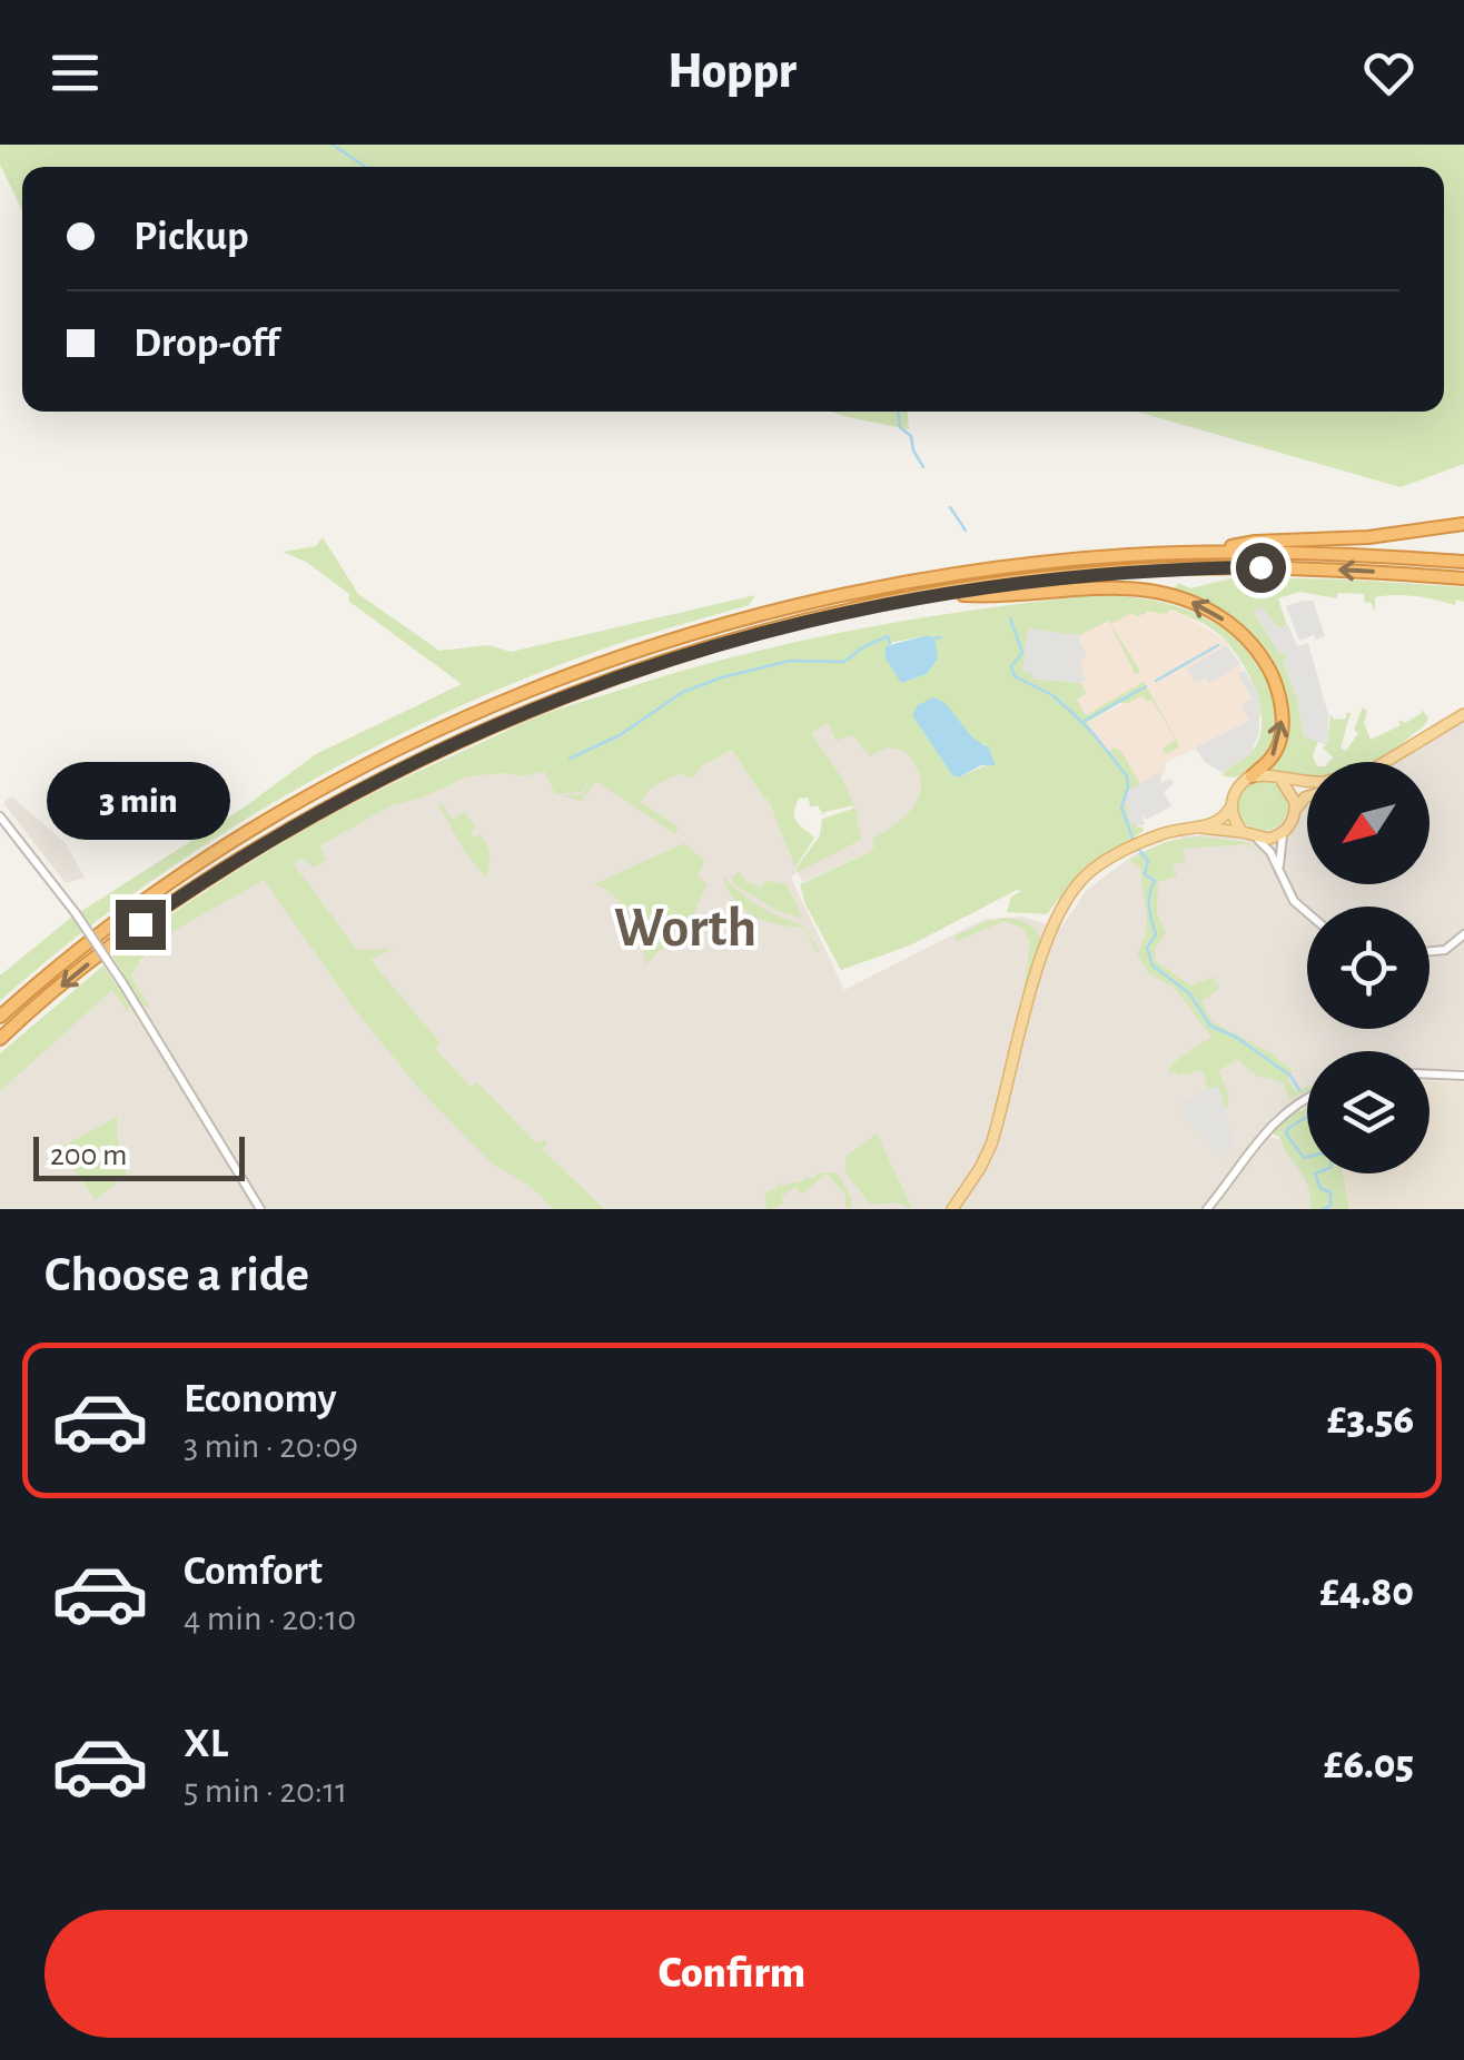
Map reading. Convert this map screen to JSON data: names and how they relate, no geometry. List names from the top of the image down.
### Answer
{
  "districts": ["Worth"],
  "scale_bar": "200 m",
  "north": "bottom left",
  "page": {
    "header": "Hoppr",
    "banner": ["Pickup", "Drop-off"],
    "bubble": "3 min",
    "scale": "200 m",
    "heading": "Choose a ride",
    "list": [
      {
        "name": "Economy",
        "note": "3 min · 20:09",
        "value": "£3.56"
      },
      {
        "name": "Comfort",
        "note": "4 min · 20:10",
        "value": "£4.80"
      },
      {
        "name": "XL",
        "note": "5 min · 20:11",
        "value": "£6.05"
      }
    ],
    "buttons": "Confirm"
  }
}
